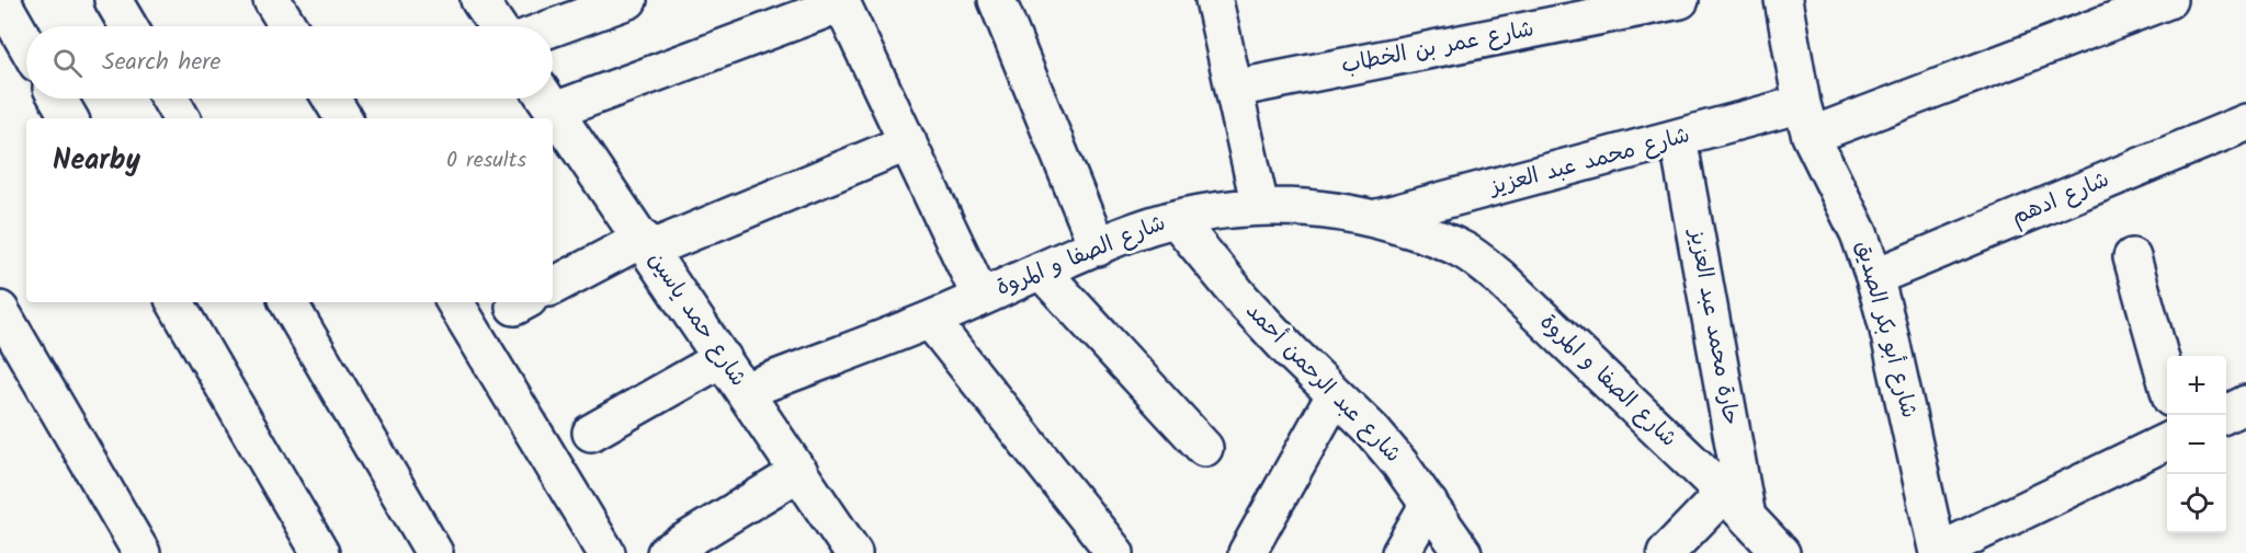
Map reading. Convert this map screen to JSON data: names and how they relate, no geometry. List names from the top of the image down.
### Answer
{
  "streets": {
    "street": [
      "شارع عمر بن الخطاب",
      "شارع محمد عبد العزيز",
      "شارع ادهم",
      "شارع الصفا و المروة",
      "شارع حمد ياسين",
      "حارة محمد عبد العزيز",
      "شارع أبو بكر الصديق",
      "شارع عبد الرحمن أحمد"
    ]
  },
  "crossings": [
    ["شارع محمد عبد العزيز", "شارع الصفا و المروة"],
    ["شارع محمد عبد العزيز", "حارة محمد عبد العزيز"],
    ["شارع محمد عبد العزيز", "شارع أبو بكر الصديق"],
    ["شارع ادهم", "شارع أبو بكر الصديق"],
    ["شارع الصفا و المروة", "شارع حمد ياسين"],
    ["شارع الصفا و المروة", "حارة محمد عبد العزيز"],
    ["شارع الصفا و المروة", "شارع عبد الرحمن أحمد"]
  ],
  "page": {
    "search": "Search here",
    "heading": ["Nearby", "0 results"],
    "map_buttons": ["+", "−"]
  }
}
